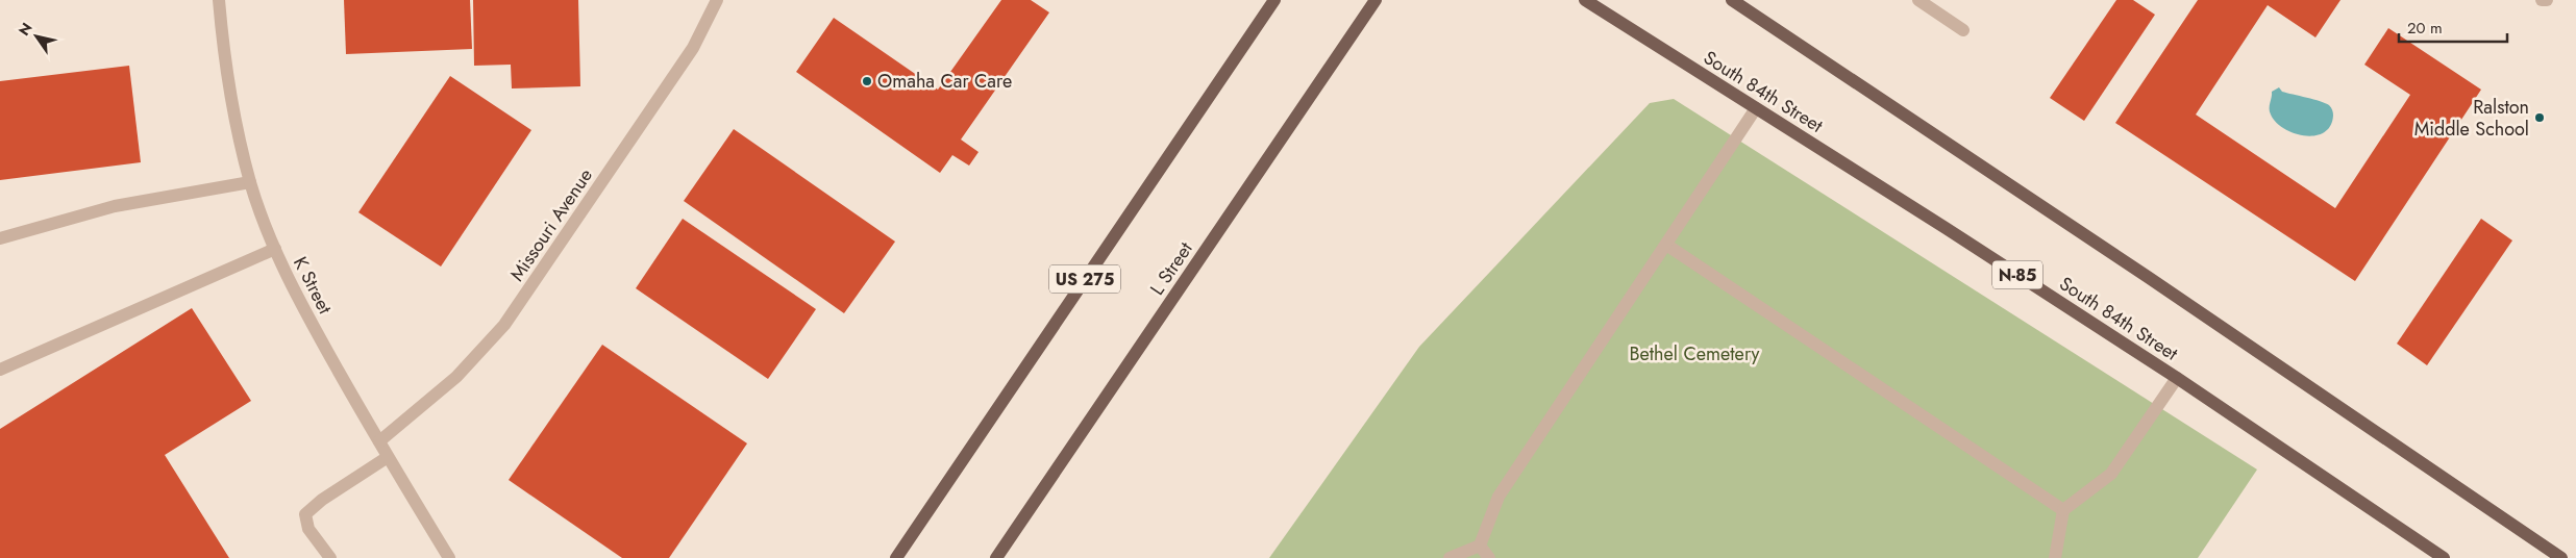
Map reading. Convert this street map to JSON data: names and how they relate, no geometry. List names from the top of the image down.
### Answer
{
  "streets": {
    "main road": [
      "South 84th Street",
      "L Street",
      "N-85",
      "US 275"
    ],
    "street": ["Missouri Avenue", "K Street"]
  },
  "crossings": [
    ["Missouri Avenue", "K Street"]
  ],
  "parks": ["Bethel Cemetery"],
  "places": ["Omaha Car Care", "Ralston Middle School"],
  "scale_bar": "20 m",
  "north": "top left"
}
